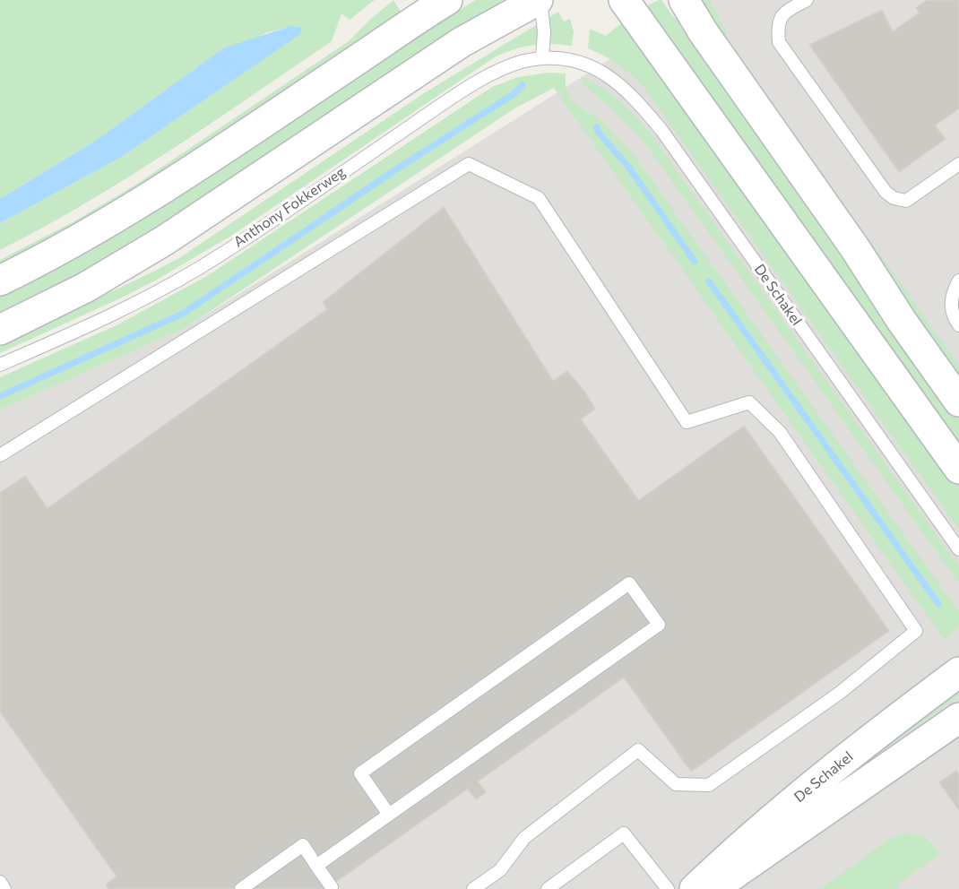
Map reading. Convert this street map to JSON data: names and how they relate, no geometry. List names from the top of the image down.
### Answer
{
  "streets": {
    "street": ["De Schakel"],
    "lane": ["Anthony Fokkerweg"]
  },
  "crossings": [
    ["Anthony Fokkerweg", "De Schakel"]
  ]
}
